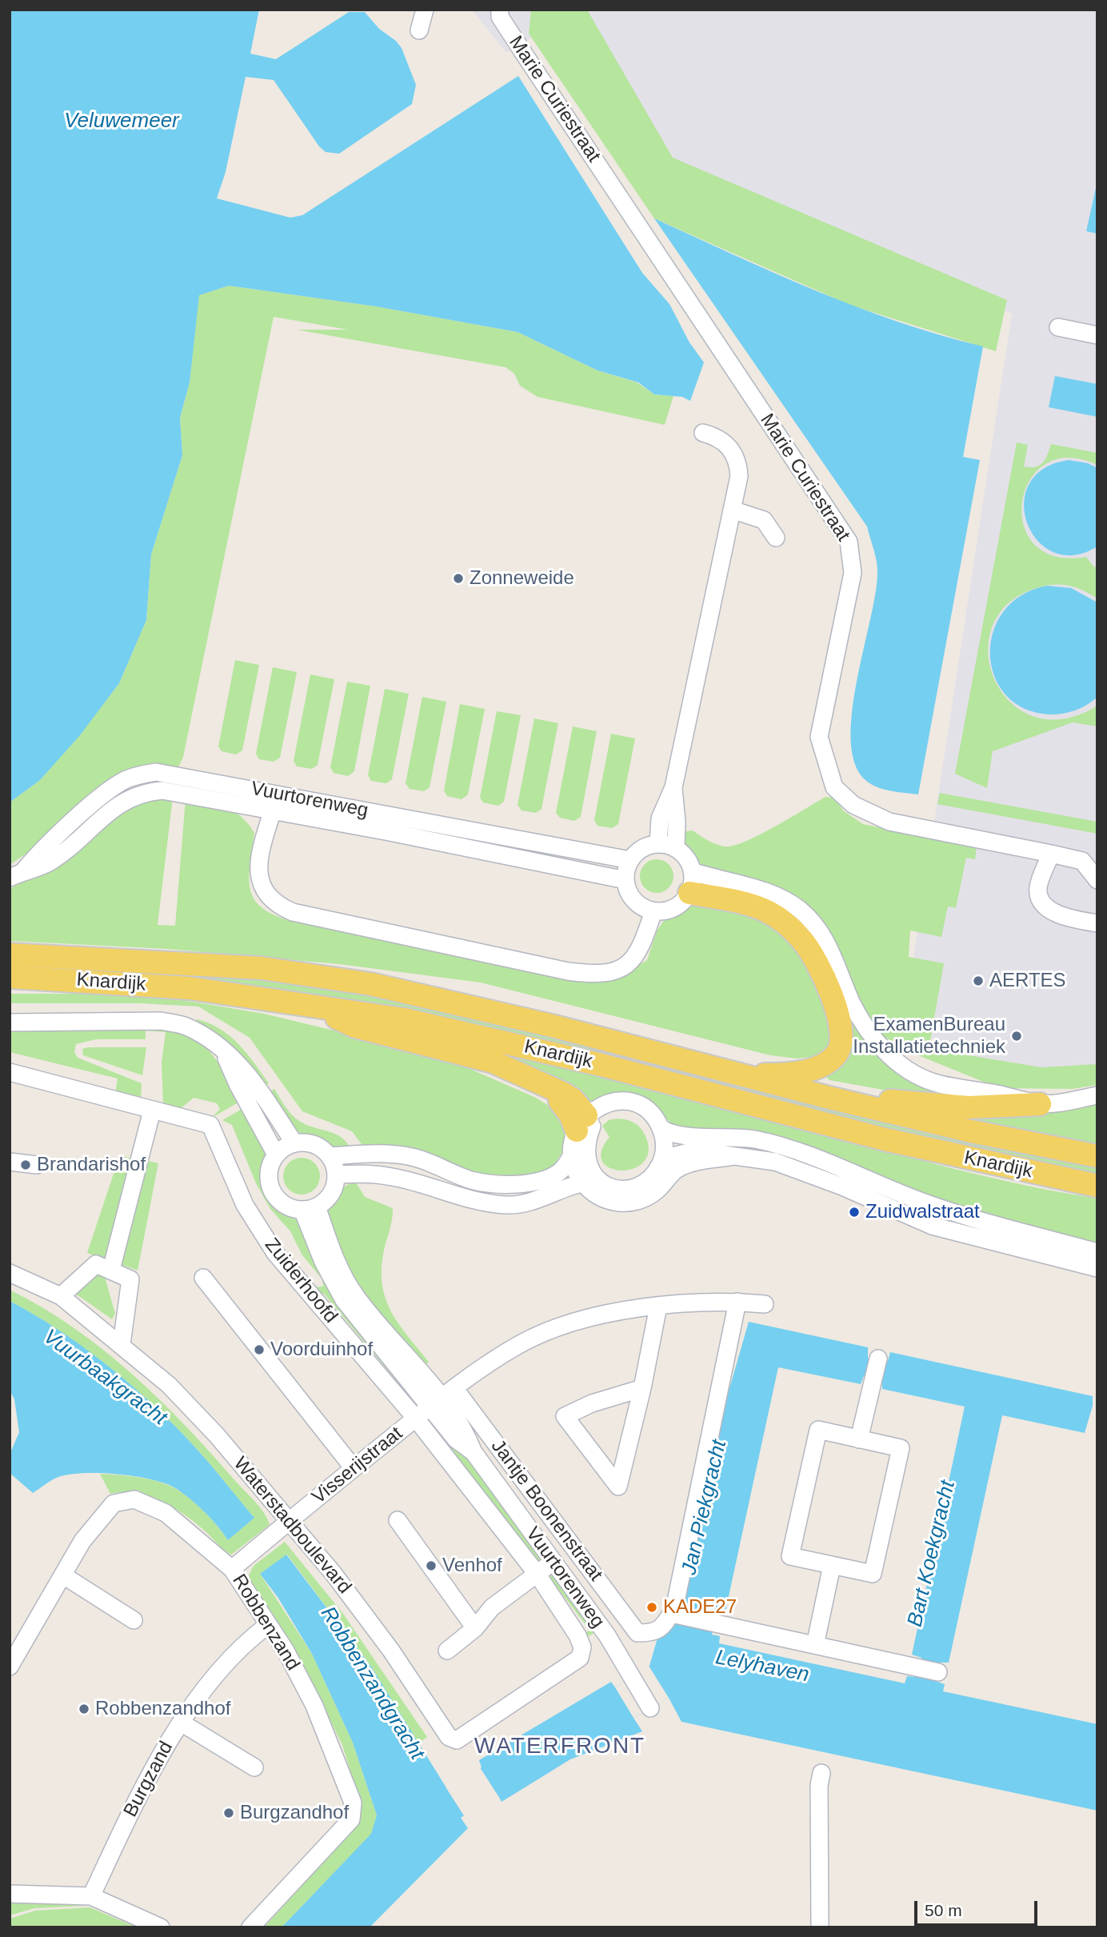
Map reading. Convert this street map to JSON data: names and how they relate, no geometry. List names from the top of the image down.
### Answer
{
  "streets": {
    "main road": ["Knardijk"],
    "street": [
      "Marie Curiestraat",
      "Vuurtorenweg",
      "Zuiderhoofd",
      "Visserijstraat",
      "Jantje Boonenstraat",
      "Waterstadboulevard",
      "Robbenzand",
      "Burgzand"
    ]
  },
  "crossings": [
    ["Vuurtorenweg", "Visserijstraat"],
    ["Vuurtorenweg", "Jantje Boonenstraat"],
    ["Zuiderhoofd", "Visserijstraat"],
    ["Zuiderhoofd", "Waterstadboulevard"],
    ["Visserijstraat", "Jantje Boonenstraat"],
    ["Visserijstraat", "Waterstadboulevard"],
    ["Visserijstraat", "Robbenzand"],
    ["Robbenzand", "Burgzand"]
  ],
  "districts": ["WATERFRONT"],
  "water": [
    "Veluwemeer",
    "Vuurbaakgracht",
    "Jan Piekgracht",
    "Bart Koekgracht",
    "Lelyhaven",
    "Robbenzandgracht"
  ],
  "places": [
    "Zonneweide",
    "AERTES",
    "ExamenBureau Installatietechniek",
    "Brandarishof",
    "Zuidwalstraat",
    "Voorduinhof",
    "Venhof",
    "KADE27",
    "Robbenzandhof",
    "Burgzandhof"
  ],
  "scale_bar": "50 m"
}
